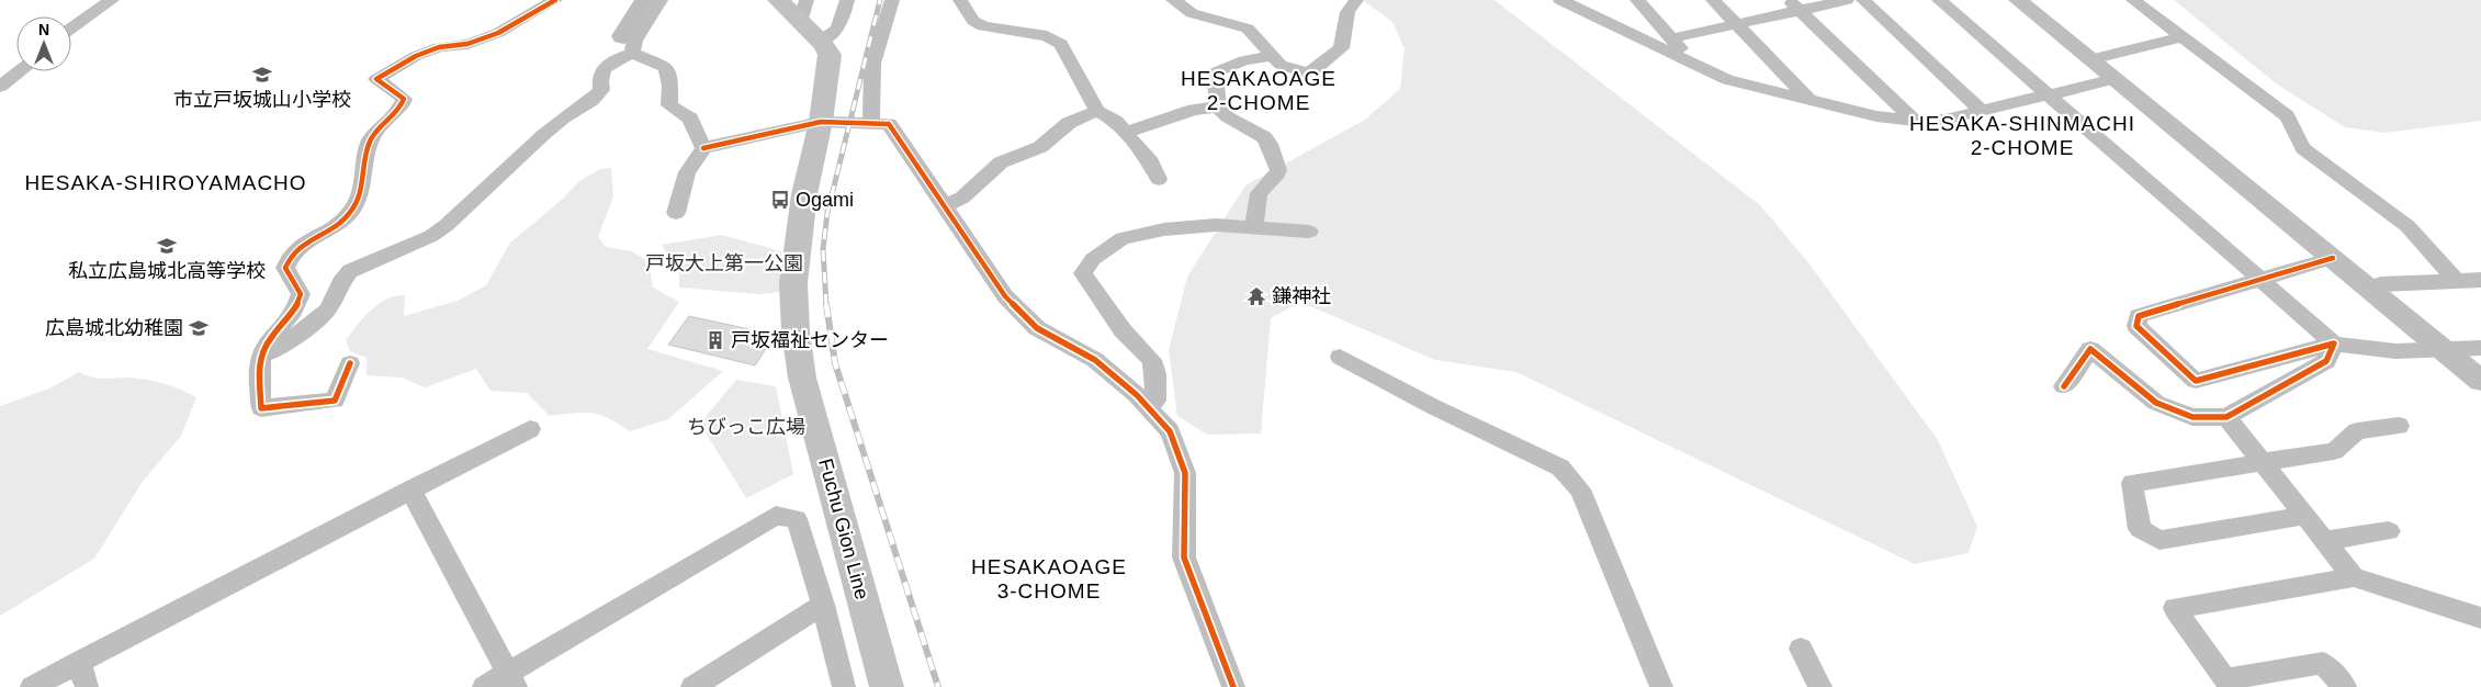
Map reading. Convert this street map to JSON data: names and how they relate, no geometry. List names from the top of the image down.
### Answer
{
  "streets": {
    "main road": ["Fuchu Gion Line"]
  },
  "districts": [
    "HESAKAOAGE 2-CHOME",
    "HESAKA-SHINMACHI 2-CHOME",
    "HESAKA-SHIROYAMACHO",
    "HESAKAOAGE 3-CHOME"
  ],
  "parks": ["戸坂大上第一公園", "ちびっこ広場"],
  "places": {
    "school or university": ["市立戸坂城山小学校", "私立広島城北高等学校", "広島城北幼稚園"],
    "bus stop": ["Ogami"],
    "temple": ["鎌神社"],
    "building": ["戸坂福祉センター"]
  },
  "north": "top"
}
